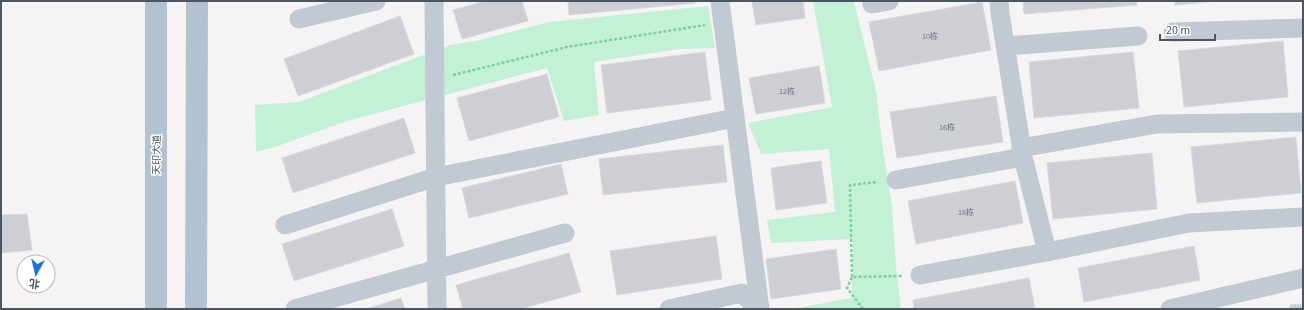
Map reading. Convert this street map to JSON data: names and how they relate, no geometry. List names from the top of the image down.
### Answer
{
  "streets": {
    "main road": ["天印大道"]
  },
  "house_numbers": [
    "10栋",
    "12栋",
    "16栋",
    "18栋"
  ],
  "scale_bar": "20 m",
  "north": "bottom"
}
